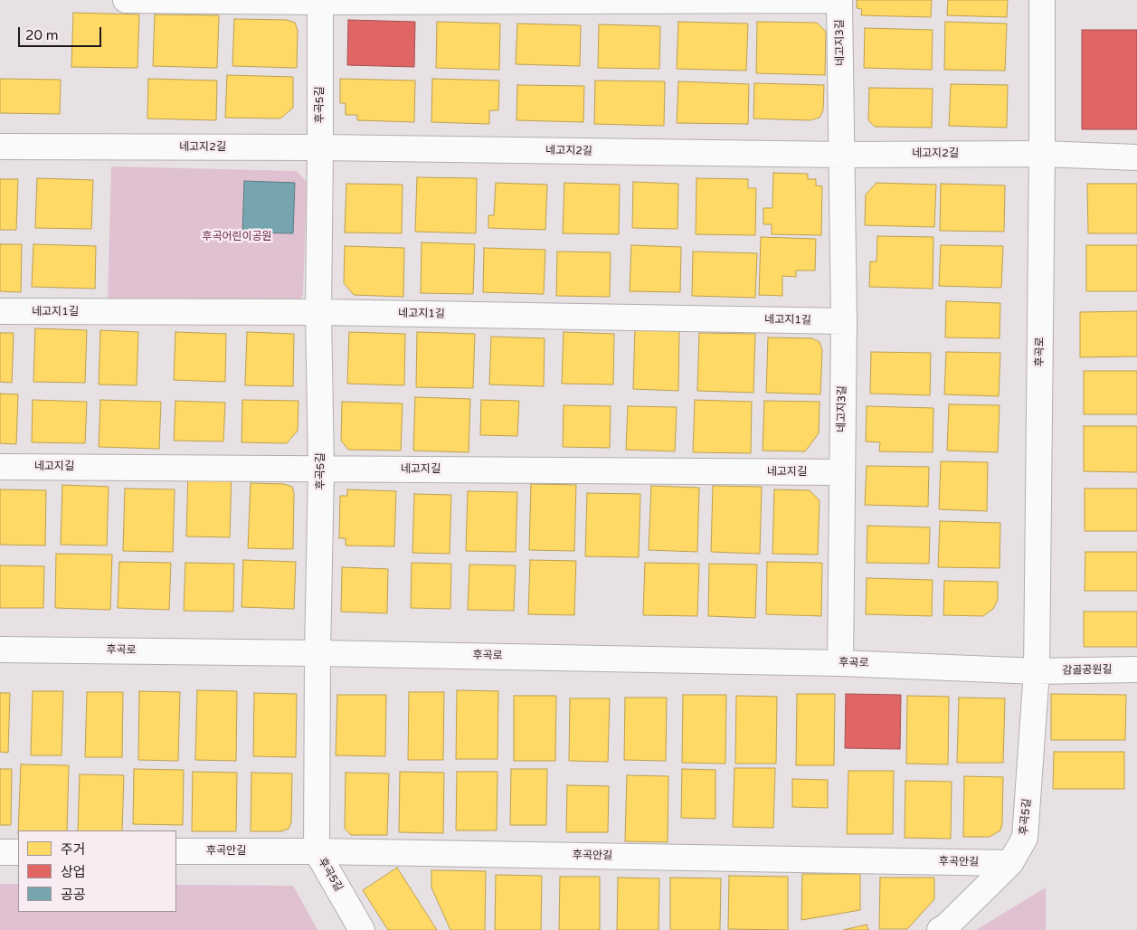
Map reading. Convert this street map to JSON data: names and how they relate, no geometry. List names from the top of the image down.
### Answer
{
  "streets": {
    "street": [
      "네고지3길",
      "후곡5길",
      "네고지2길",
      "네고지1길",
      "후곡로",
      "네고지길",
      "감골공원길",
      "후곡안길"
    ]
  },
  "crossings": [
    ["네고지3길", "후곡5길"],
    ["네고지3길", "네고지2길"],
    ["네고지3길", "네고지1길"],
    ["네고지3길", "후곡로"],
    ["네고지3길", "네고지길"],
    ["후곡5길", "네고지2길"],
    ["후곡5길", "네고지1길"],
    ["후곡5길", "후곡로"],
    ["후곡5길", "네고지길"],
    ["후곡5길", "감골공원길"],
    ["후곡5길", "후곡안길"],
    ["네고지2길", "후곡로"],
    ["후곡로", "감골공원길"]
  ],
  "parks": ["후곡어린이공원"],
  "legend": ["주거", "상업", "공공"],
  "scale_bar": "20 m"
}
